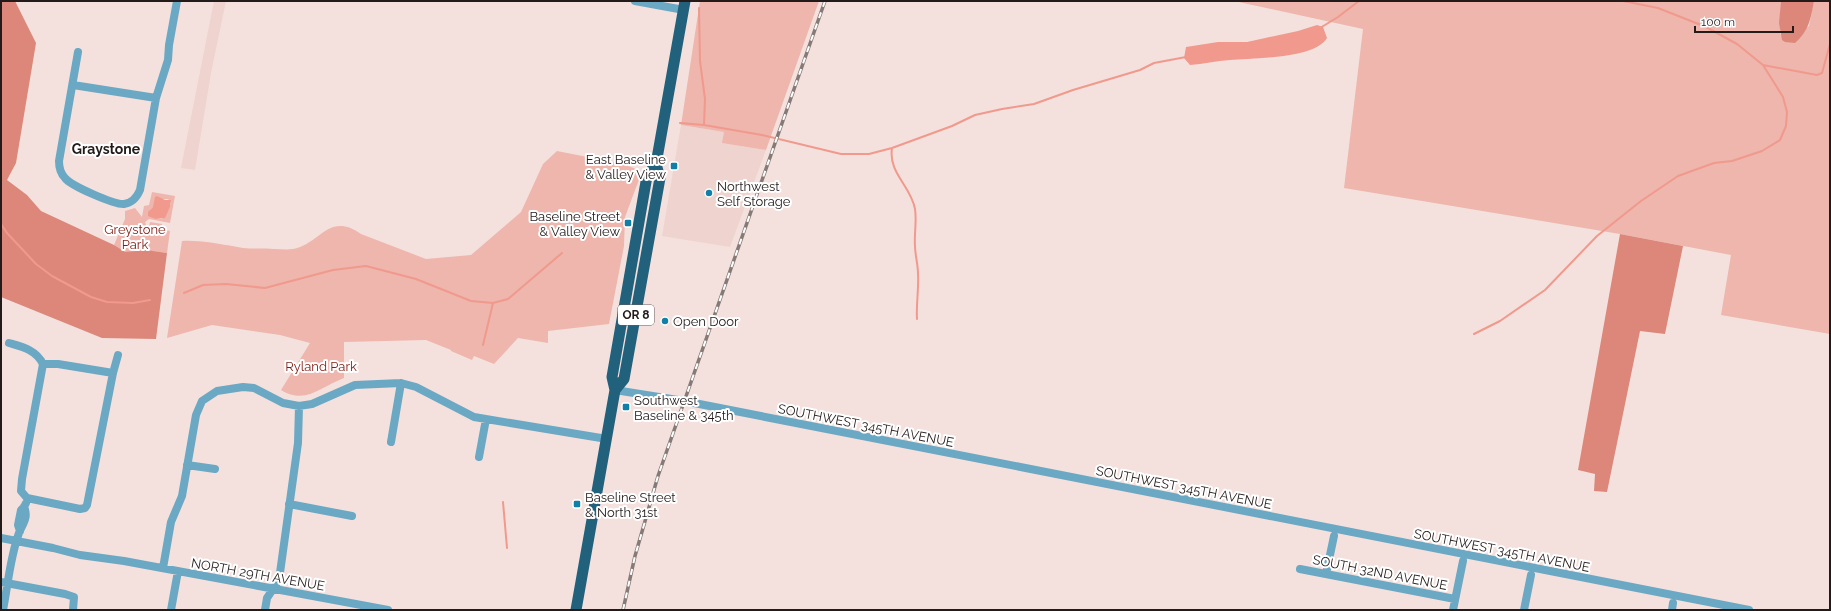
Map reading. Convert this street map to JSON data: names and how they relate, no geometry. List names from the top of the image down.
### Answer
{
  "streets": {
    "highway": ["OR 8"],
    "street": ["SOUTHWEST 345TH AVENUE", "SOUTH 32ND AVENUE", "NORTH 29TH AVENUE"]
  },
  "crossings": [
    ["OR 8", "SOUTHWEST 345TH AVENUE"]
  ],
  "districts": ["Graystone"],
  "parks": ["Greystone Park", "Ryland Park"],
  "places": {
    "transit": [
      "East Baseline & Valley View",
      "Baseline Street & Valley View",
      "Southwest Baseline & 345th",
      "Baseline Street & North 31st"
    ],
    "other": ["Northwest Self Storage", "Open Door"]
  },
  "scale_bar": "100 m"
}
